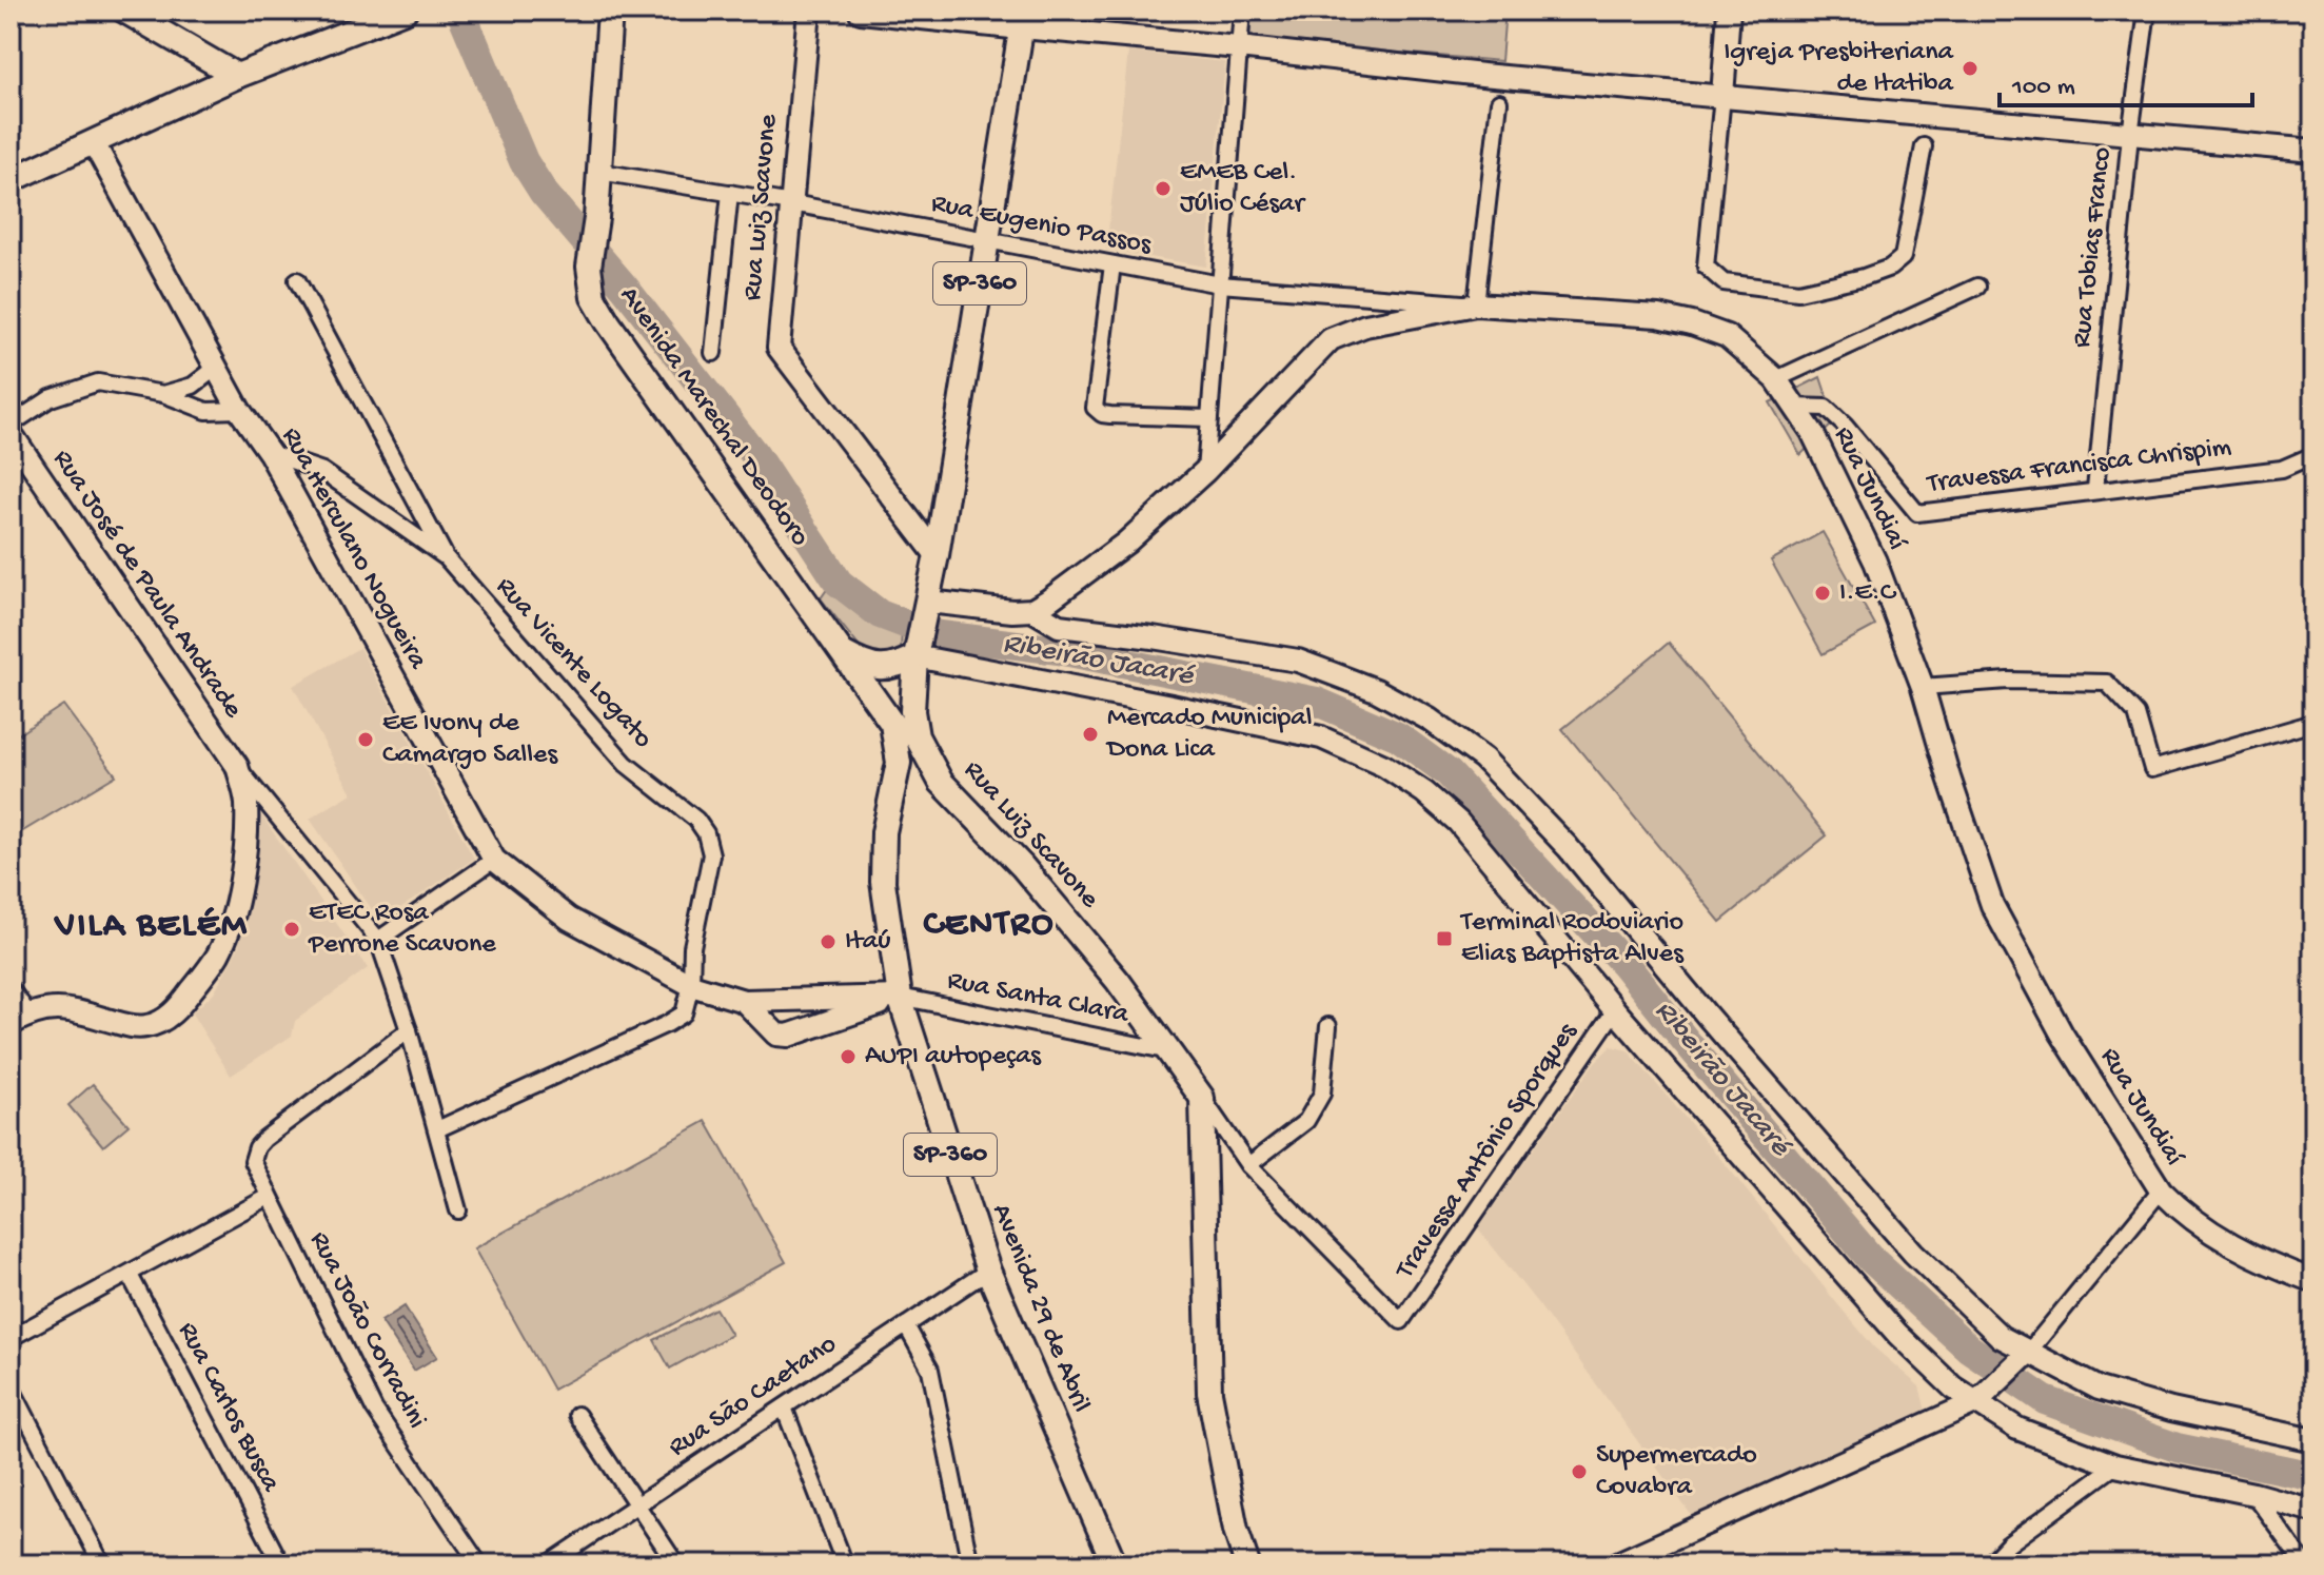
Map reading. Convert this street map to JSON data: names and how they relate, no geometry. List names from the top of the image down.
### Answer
{
  "streets": {
    "main road": [
      "Rua Luiz Scavone",
      "SP-360",
      "Avenida Marechal Deodoro",
      "Rua Jundiaí",
      "Rua Herculano Nogueira",
      "Rua José de Paula Andrade",
      "Avenida 29 de Abril"
    ],
    "street": [
      "Rua Eugenio Passos",
      "Rua Tobias Franco",
      "Travessa Francisca Chrispim",
      "Rua Vicente Logato",
      "Rua Santa Clara",
      "Travessa Antônio Sporques",
      "Rua João Corradini",
      "Rua São Caetano",
      "Rua Carlos Busca"
    ]
  },
  "crossings": [
    ["Rua Luiz Scavone", "Rua Eugenio Passos"],
    ["Rua Luiz Scavone", "SP-360"],
    ["Rua Luiz Scavone", "Rua Santa Clara"],
    ["Rua Eugenio Passos", "SP-360"],
    ["Rua Eugenio Passos", "Avenida Marechal Deodoro"],
    ["Rua Eugenio Passos", "Rua Jundiaí"],
    ["Rua Tobias Franco", "Travessa Francisca Chrispim"],
    ["Avenida Marechal Deodoro", "Avenida 29 de Abril"],
    ["Travessa Francisca Chrispim", "Rua Jundiaí"],
    ["Rua Herculano Nogueira", "Rua Vicente Logato"],
    ["Rua Herculano Nogueira", "Rua Santa Clara"],
    ["Rua Herculano Nogueira", "Avenida 29 de Abril"],
    ["Rua Santa Clara", "Avenida 29 de Abril"],
    ["Avenida 29 de Abril", "Rua São Caetano"]
  ],
  "districts": ["CENTRO", "VILA BELÉM"],
  "water": ["Ribeirão Jacaré"],
  "places": {
    "other": [
      "Igreja Presbiteriana de Itatiba",
      "EMEB Cel. Júlio César",
      "I.E.C",
      "Mercado Municipal Dona Lica",
      "EE Ivony de Camargo Salles",
      "ETEC Rosa Perrone Scavone",
      "Itaú",
      "AUPI autopeças",
      "Supermercado Covabra"
    ],
    "transit": ["Terminal Rodoviario Elias Baptista Alves"]
  },
  "scale_bar": "100 m"
}
